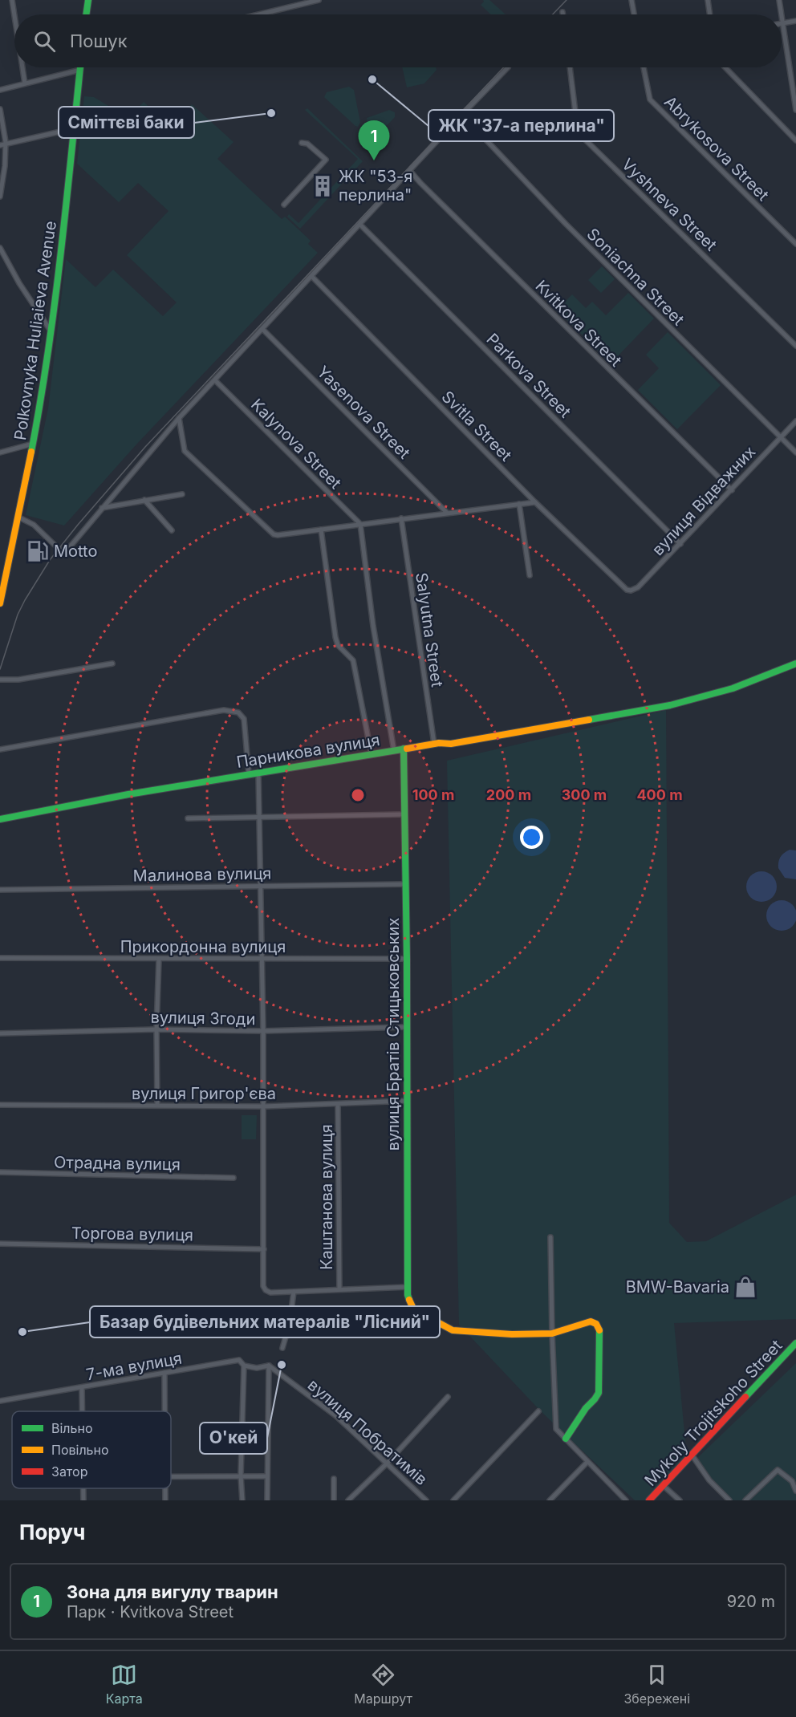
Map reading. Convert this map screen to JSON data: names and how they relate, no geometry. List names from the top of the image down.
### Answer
{
  "streets": {
    "street": [
      "Abrykosova Street",
      "Vyshneva Street",
      "Soniachna Street",
      "Kvitkova Street",
      "Polkovnyka Huliaieva Avenue",
      "Parkova Street",
      "Yasenova Street",
      "Svitla Street",
      "Kalynova Street",
      "вулиця Відважних",
      "Salyutna Street",
      "Парникова вулиця",
      "Малинова вулиця",
      "Прикордонна вулиця",
      "вулиця Згоди",
      "вулиця Братів Стицьковських",
      "вулиця Григор'єва",
      "Отрадна вулиця",
      "Каштанова вулиця",
      "Торгова вулиця",
      "7-ма вулиця",
      "Mykoly Trojitskoho Street",
      "вулиця Побратимів"
    ]
  },
  "crossings": [
    ["Soniachna Street", "вулиця Відважних"],
    ["Kvitkova Street", "вулиця Відважних"],
    ["Parkova Street", "вулиця Відважних"],
    ["Svitla Street", "вулиця Відважних"],
    ["Salyutna Street", "Парникова вулиця"],
    ["Парникова вулиця", "вулиця Братів Стицьковських"],
    ["Малинова вулиця", "вулиця Братів Стицьковських"],
    ["Прикордонна вулиця", "вулиця Братів Стицьковських"],
    ["вулиця Згоди", "вулиця Братів Стицьковських"],
    ["вулиця Братів Стицьковських", "вулиця Григор'єва"],
    ["вулиця Григор'єва", "Каштанова вулиця"],
    ["7-ма вулиця", "вулиця Побратимів"]
  ],
  "places": {
    "other": [
      "ЖК \"37-а перлина\"",
      "Сміттєві баки",
      "Базар будівельних матералів \"Лісний\"",
      "О'кей"
    ],
    "building": ["ЖК \"53-я перлина\""],
    "fuel station": ["Motto"],
    "shop": ["BMW-Bavaria"]
  },
  "legend": ["Вільно", "Повільно", "Затор"],
  "page": {
    "search": "Пошук",
    "pins": "1",
    "heading": "Поруч",
    "list": [
      {
        "mark": "1",
        "name": "Зона для вигулу тварин",
        "note": "Парк · Kvitkova Street",
        "value": "920 m"
      }
    ],
    "nav": ["Карта", "Маршрут", "Збережені"]
  },
  "rings": [
    "100 m",
    "200 m",
    "300 m",
    "400 m"
  ]
}
